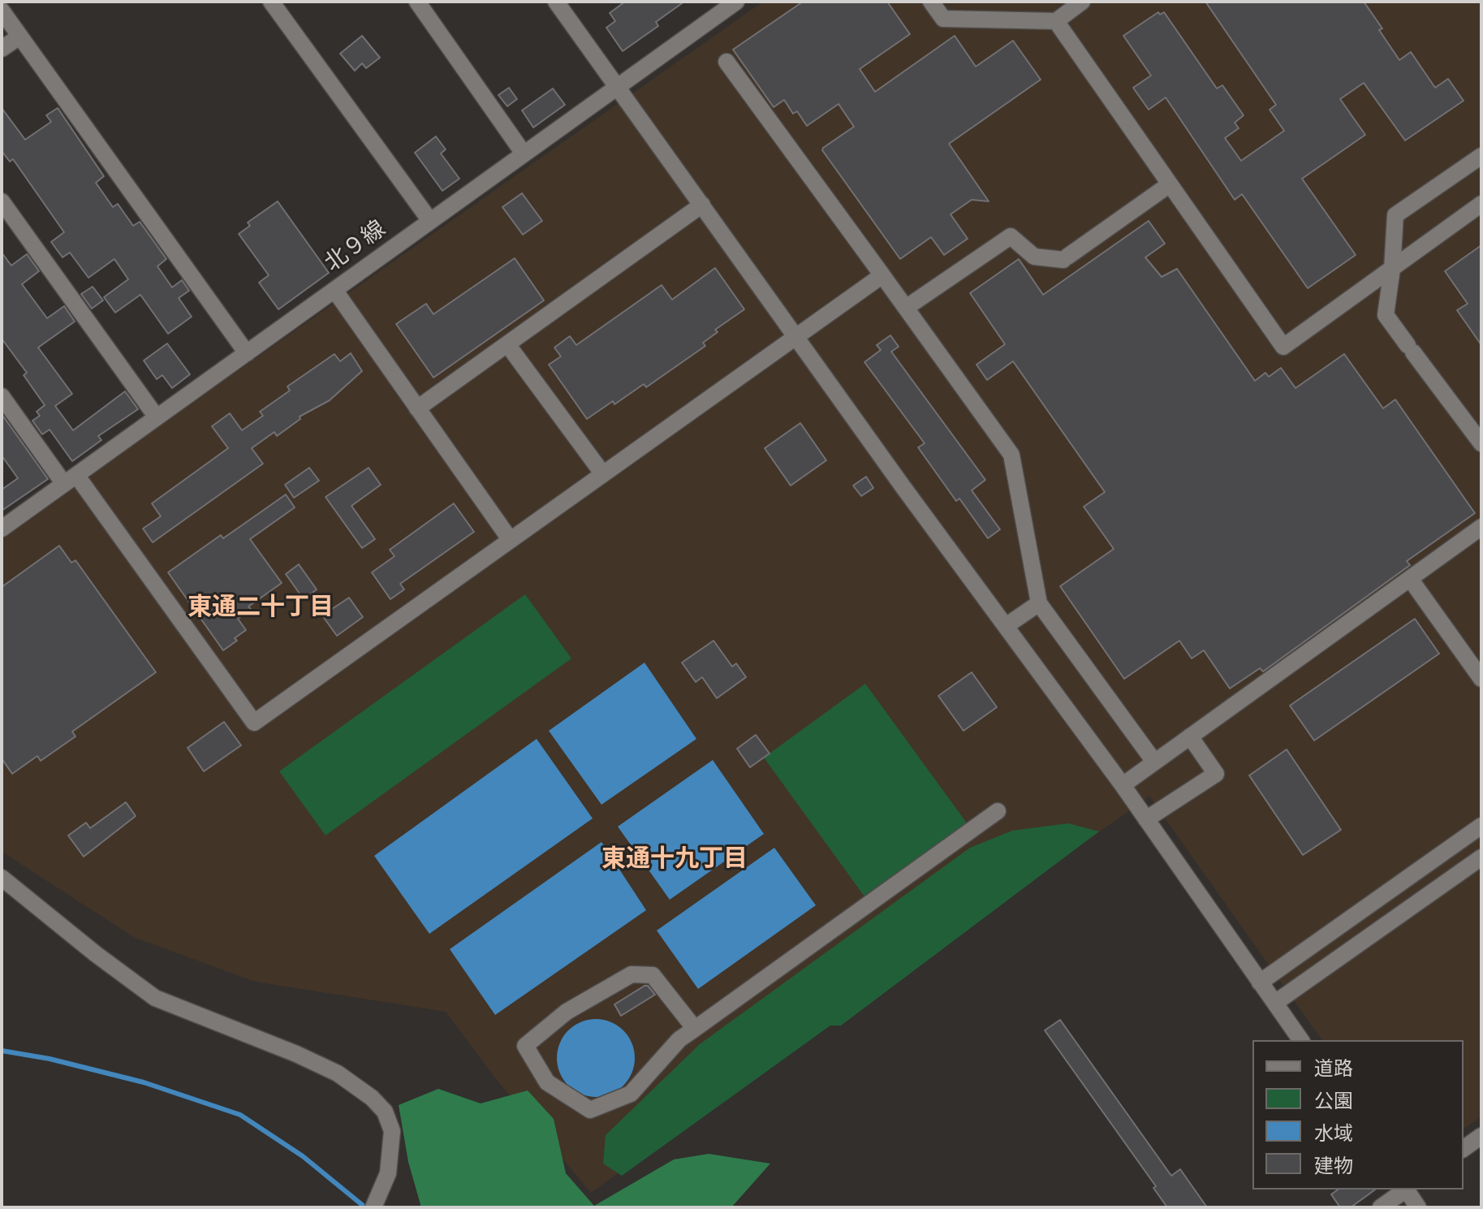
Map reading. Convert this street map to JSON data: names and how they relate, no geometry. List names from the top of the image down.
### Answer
{
  "streets": {
    "street": ["北９線"]
  },
  "districts": ["東通二十丁目", "東通十九丁目"],
  "legend": [
    "道路",
    "公園",
    "水域",
    "建物"
  ]
}
